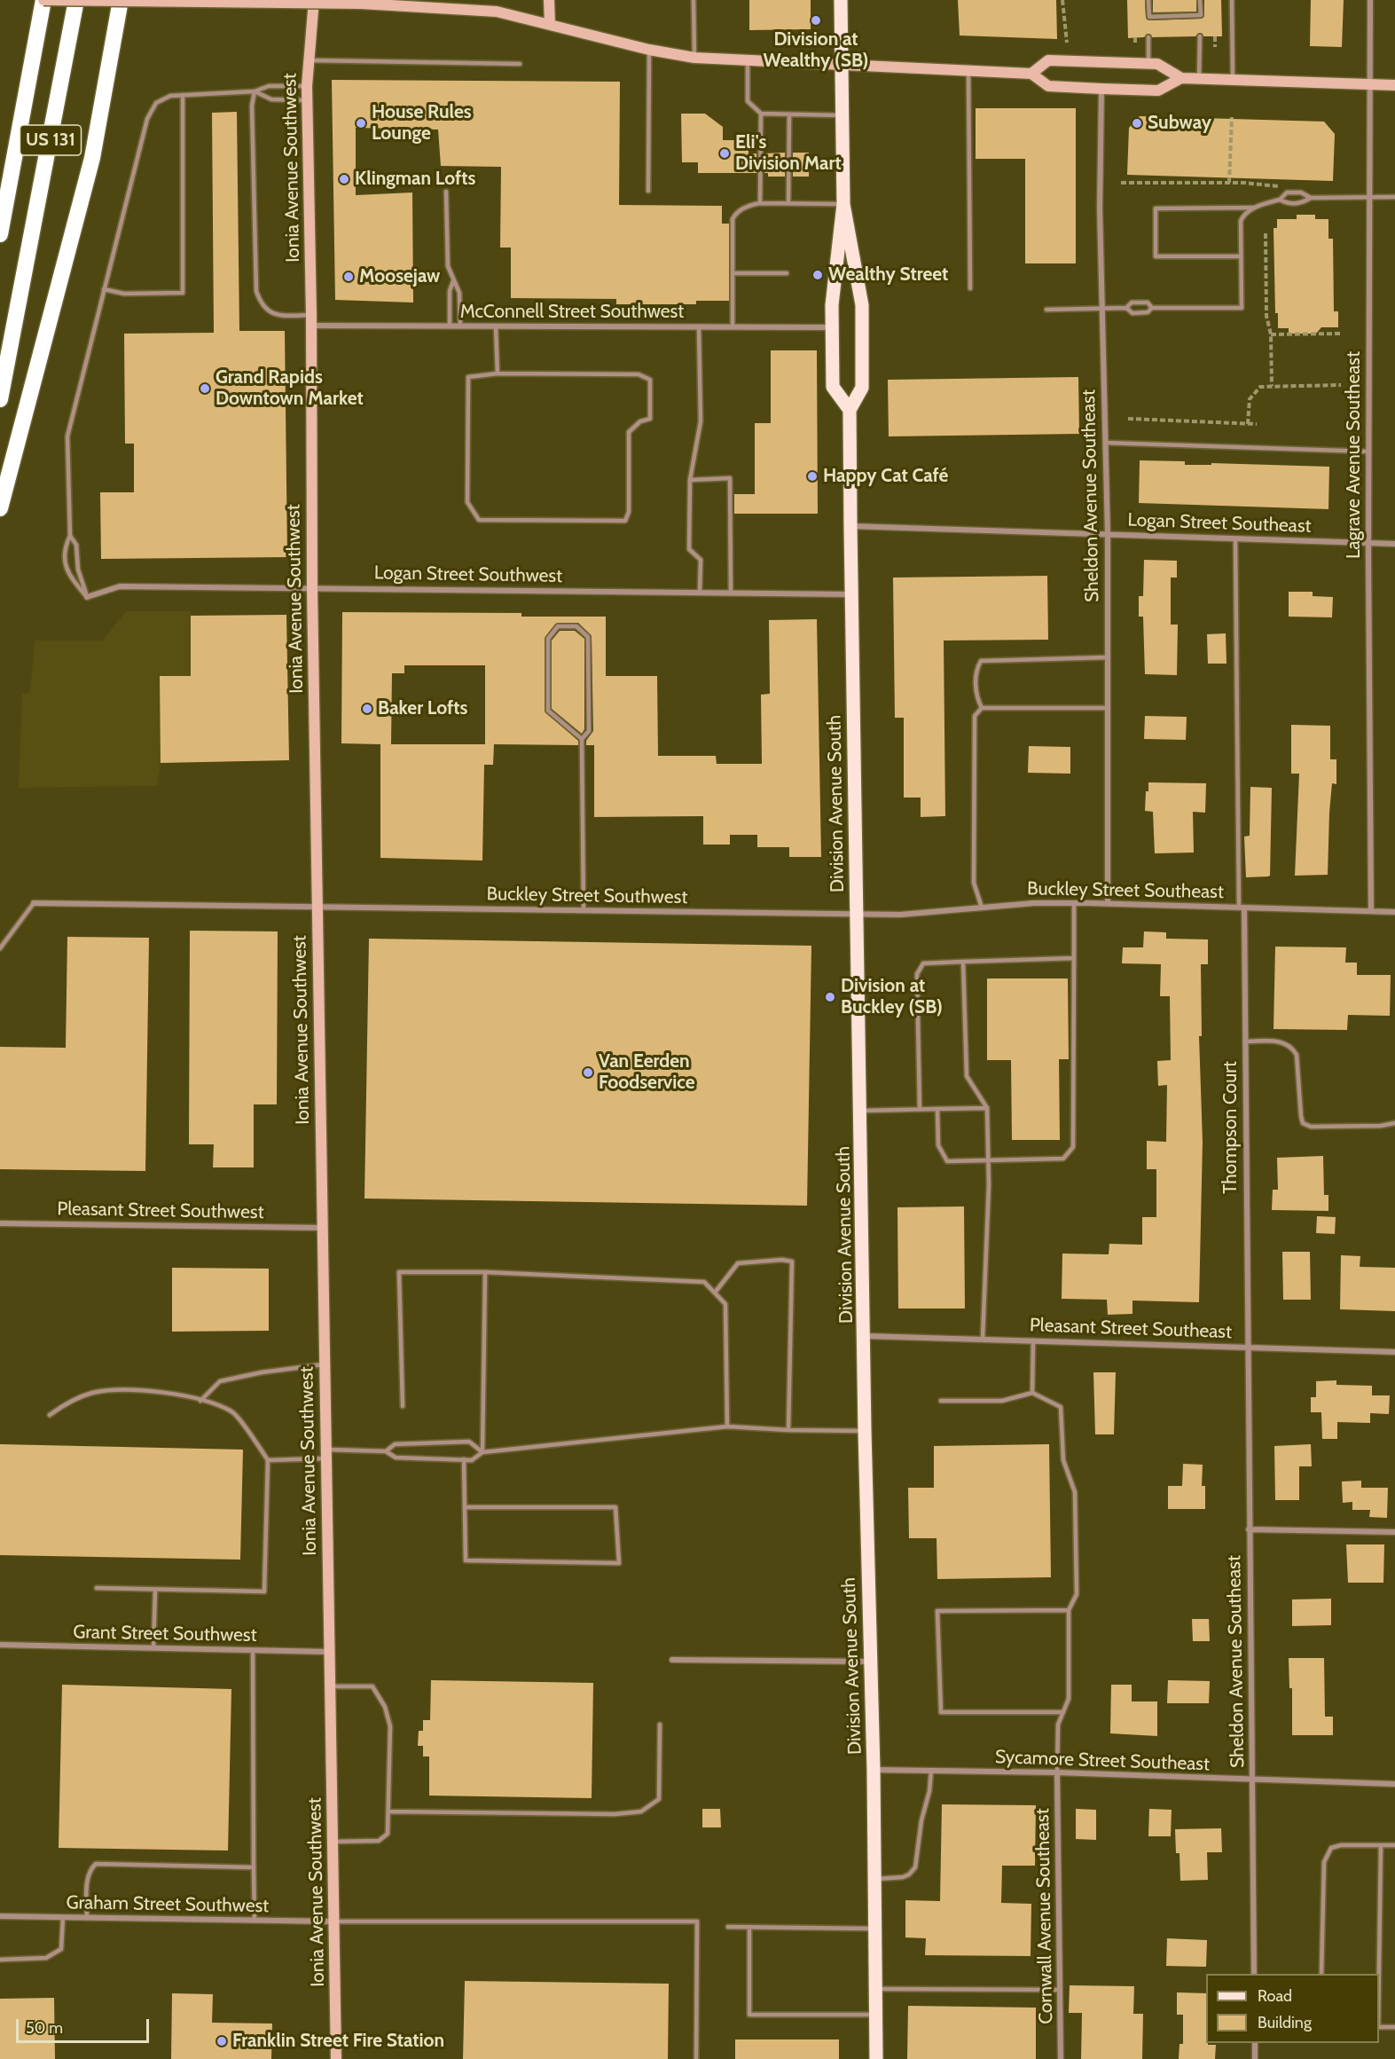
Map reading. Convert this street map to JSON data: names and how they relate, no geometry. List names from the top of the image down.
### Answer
{
  "streets": {
    "highway": ["US 131"],
    "main road": ["Division Avenue South"],
    "street": [
      "Ionia Avenue Southwest",
      "McConnell Street Southwest",
      "Lagrave Avenue Southeast",
      "Sheldon Avenue Southeast",
      "Logan Street Southeast",
      "Logan Street Southwest",
      "Buckley Street Southeast",
      "Buckley Street Southwest",
      "Thompson Court",
      "Pleasant Street Southwest",
      "Pleasant Street Southeast",
      "Grant Street Southwest",
      "Sycamore Street Southeast",
      "Graham Street Southwest",
      "Cornwall Avenue Southeast"
    ]
  },
  "crossings": [
    ["Ionia Avenue Southwest", "McConnell Street Southwest"],
    ["Ionia Avenue Southwest", "Logan Street Southwest"],
    ["Ionia Avenue Southwest", "Buckley Street Southwest"],
    ["Ionia Avenue Southwest", "Pleasant Street Southwest"],
    ["Ionia Avenue Southwest", "Grant Street Southwest"],
    ["Ionia Avenue Southwest", "Graham Street Southwest"],
    ["McConnell Street Southwest", "Division Avenue South"],
    ["Lagrave Avenue Southeast", "Logan Street Southeast"],
    ["Lagrave Avenue Southeast", "Buckley Street Southeast"],
    ["Sheldon Avenue Southeast", "Logan Street Southeast"],
    ["Sheldon Avenue Southeast", "Buckley Street Southeast"],
    ["Sheldon Avenue Southeast", "Thompson Court"],
    ["Sheldon Avenue Southeast", "Pleasant Street Southeast"],
    ["Sheldon Avenue Southeast", "Sycamore Street Southeast"],
    ["Logan Street Southeast", "Division Avenue South"],
    ["Logan Street Southwest", "Division Avenue South"],
    ["Division Avenue South", "Buckley Street Southeast"],
    ["Division Avenue South", "Buckley Street Southwest"],
    ["Division Avenue South", "Pleasant Street Southeast"],
    ["Division Avenue South", "Sycamore Street Southeast"],
    ["Buckley Street Southeast", "Buckley Street Southwest"],
    ["Buckley Street Southeast", "Thompson Court"],
    ["Thompson Court", "Pleasant Street Southeast"],
    ["Sycamore Street Southeast", "Cornwall Avenue Southeast"]
  ],
  "places": [
    "Division at Wealthy (SB)",
    "House Rules Lounge",
    "Subway",
    "Eli's Division Mart",
    "Klingman Lofts",
    "Wealthy Street",
    "Moosejaw",
    "Grand Rapids Downtown Market",
    "Happy Cat Café",
    "Baker Lofts",
    "Division at Buckley (SB)",
    "Van Eerden Foodservice",
    "Franklin Street Fire Station"
  ],
  "legend": ["Road", "Building"],
  "scale_bar": "50 m"
}
